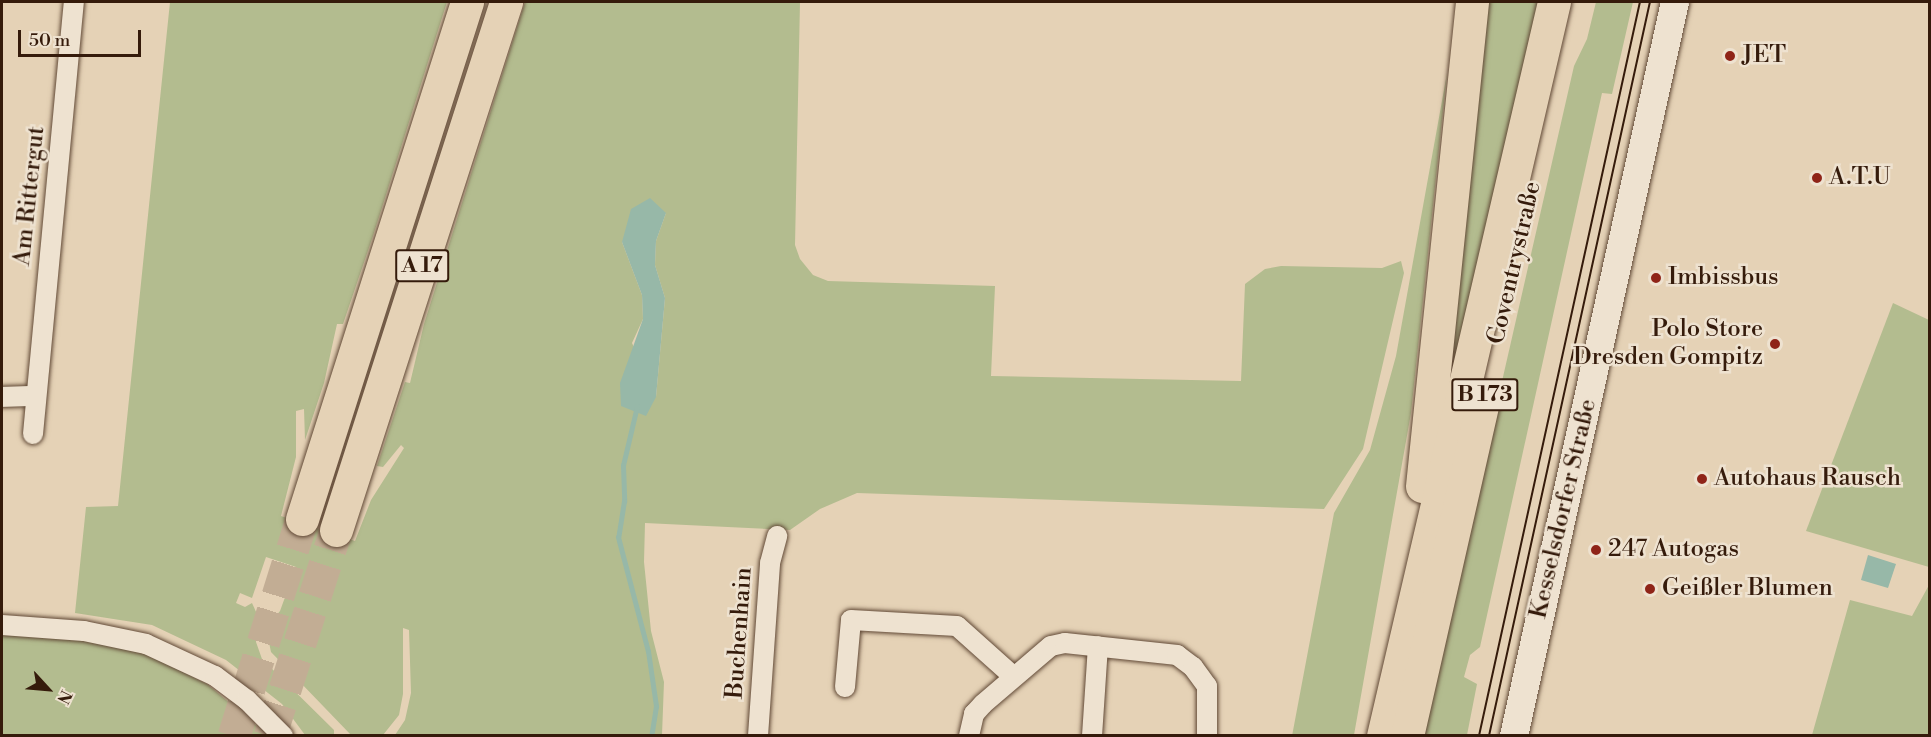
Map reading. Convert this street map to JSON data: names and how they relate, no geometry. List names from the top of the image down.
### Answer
{
  "streets": {
    "highway": ["Coventrystraße", "A 17", "B 173"],
    "street": ["Am Rittergut", "Kesselsdorfer Straße", "Buchenhain"]
  },
  "places": [
    "JET",
    "A.T.U",
    "Imbissbus",
    "Polo Store Dresden Gompitz",
    "Autohaus Rausch",
    "247 Autogas",
    "Geißler Blumen"
  ],
  "scale_bar": "50 m",
  "north": "bottom right"
}
